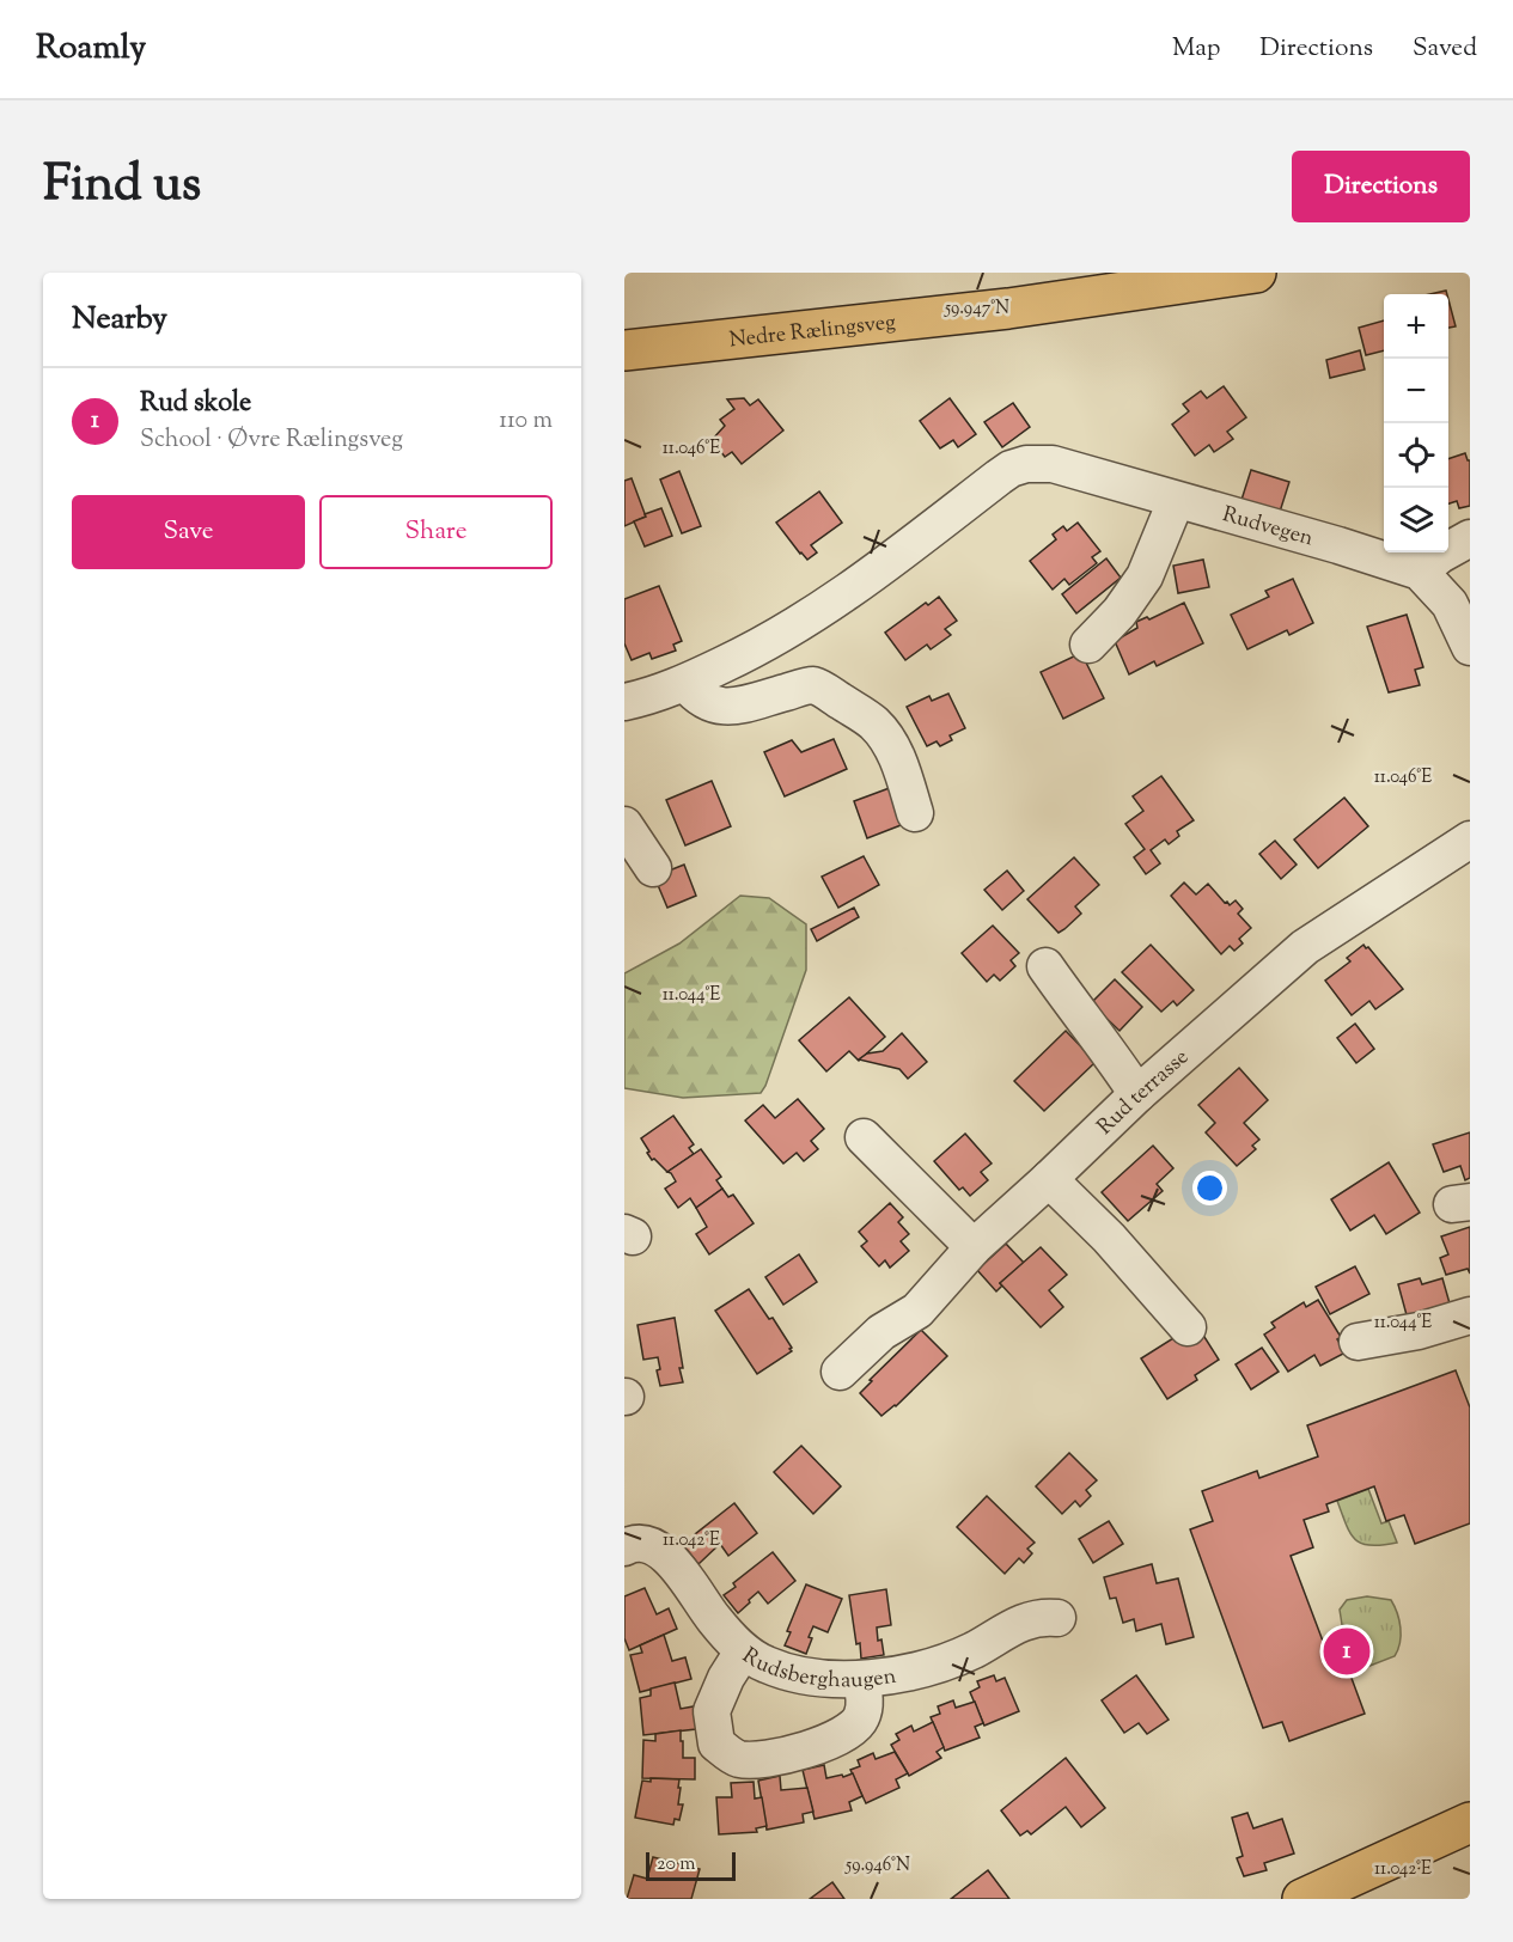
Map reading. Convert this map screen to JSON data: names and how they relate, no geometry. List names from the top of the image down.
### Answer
{
  "streets": {
    "main road": ["Nedre Rælingsveg"],
    "street": ["Rudvegen", "Rud terrasse", "Rudsberghaugen"]
  },
  "scale_bar": "20 m",
  "page": {
    "header": "Roamly",
    "nav": ["Map", "Directions", "Saved"],
    "title": "Find us",
    "buttons": [
      "Directions",
      ["Save", "Share"]
    ],
    "heading": "Nearby",
    "map_buttons": ["+", "−"],
    "list": [
      {
        "mark": "1",
        "name": "Rud skole",
        "note": "School · Øvre Rælingsveg",
        "value": "110 m"
      }
    ],
    "pins": "1",
    "scale": "20 m"
  },
  "coordinates": [
    "59.947°N",
    "11.046°E",
    "11.044°E",
    "11.042°E",
    "59.946°N"
  ]
}
